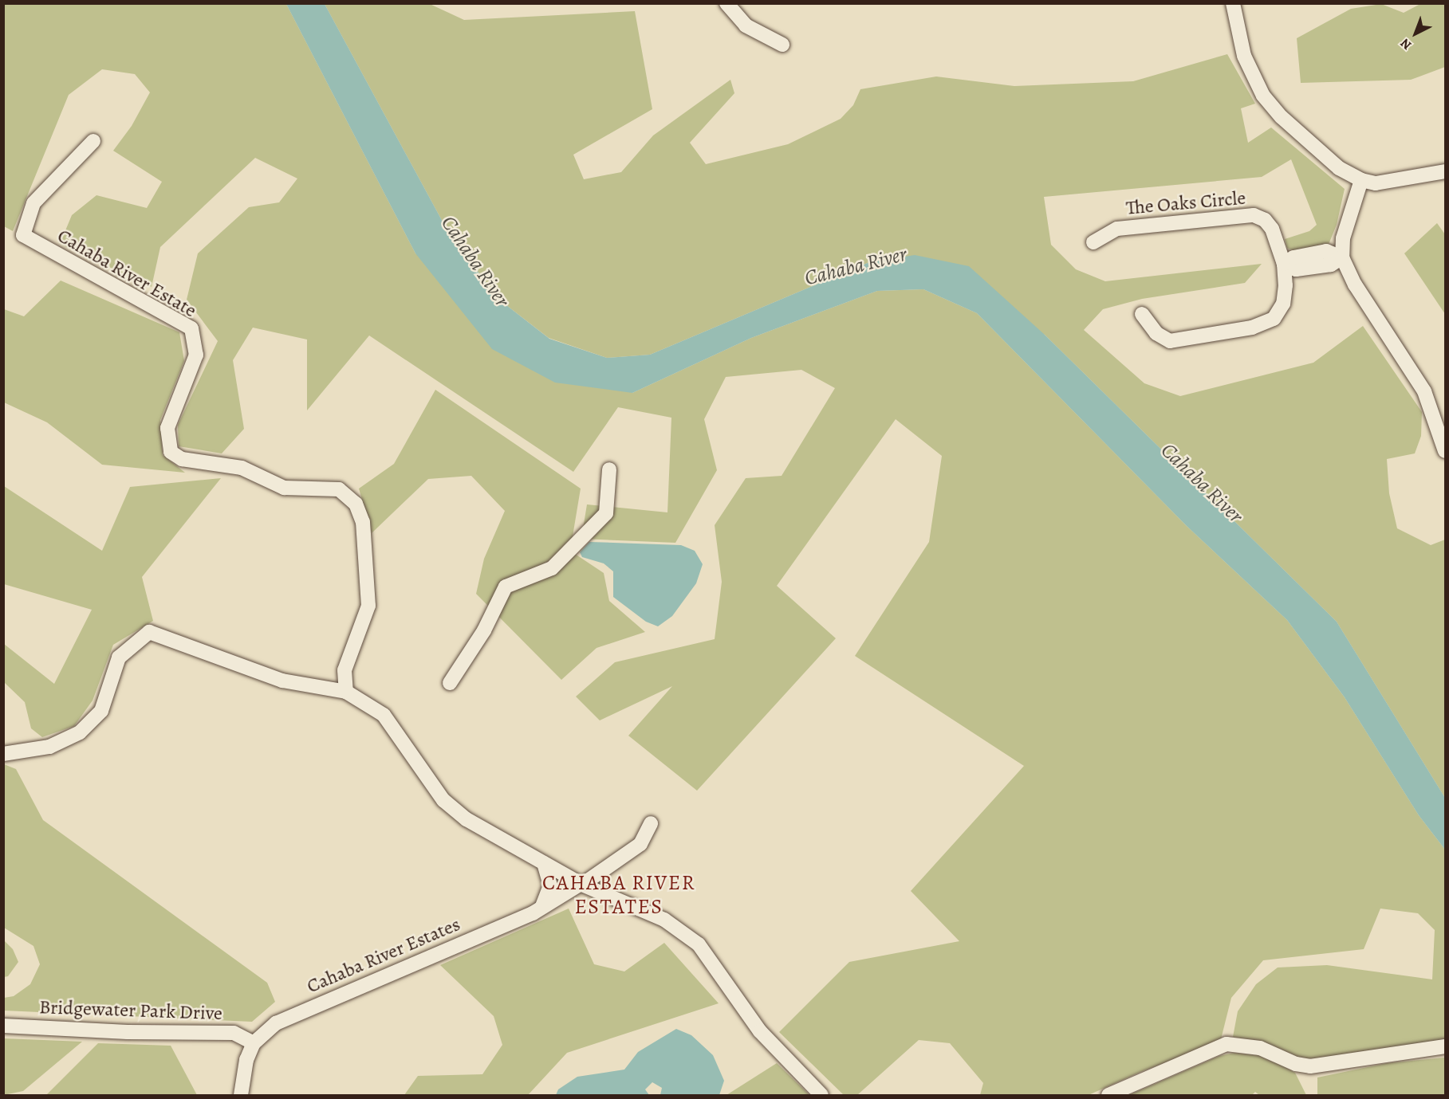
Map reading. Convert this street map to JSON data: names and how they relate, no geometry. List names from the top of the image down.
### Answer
{
  "streets": {
    "street": [
      "The Oaks Circle",
      "Cahaba River Estate",
      "Cahaba River Estates",
      "Bridgewater Park Drive"
    ]
  },
  "crossings": [
    ["Cahaba River Estates", "Bridgewater Park Drive"]
  ],
  "districts": ["CAHABA RIVER ESTATES"],
  "water": ["Cahaba River"],
  "north": "bottom left"
}
